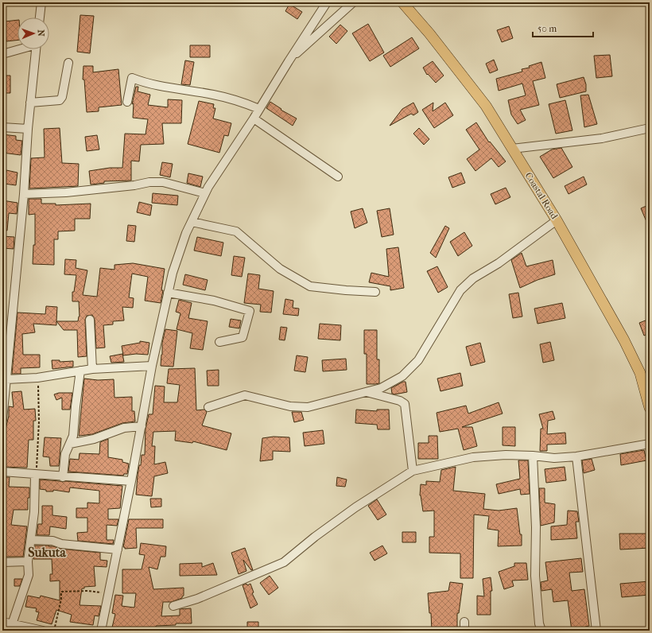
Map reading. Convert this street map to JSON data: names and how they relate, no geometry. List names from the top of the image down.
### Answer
{
  "streets": {
    "main road": ["Coastal Road"]
  },
  "districts": ["Sukuta"],
  "scale_bar": "50 m",
  "north": "right"
}
